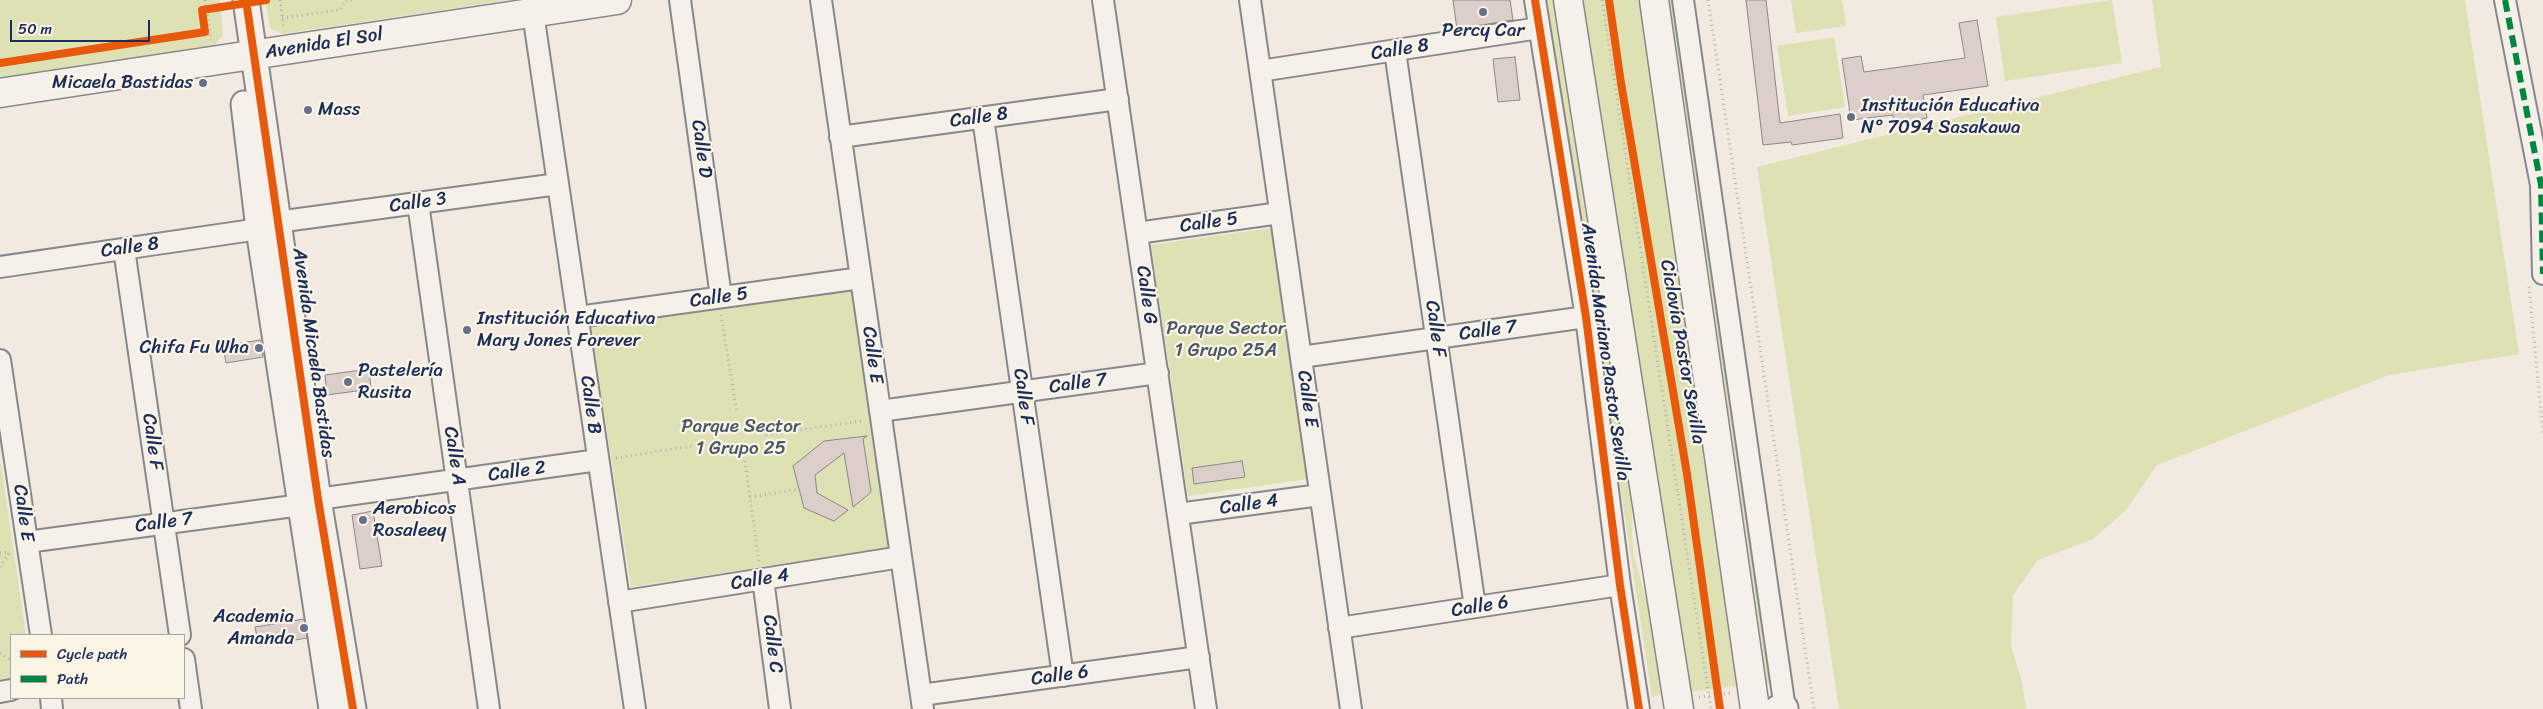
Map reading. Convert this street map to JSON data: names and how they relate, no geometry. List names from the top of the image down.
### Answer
{
  "streets": {
    "main road": ["Avenida El Sol", "Avenida Mariano Pastor Sevilla"],
    "street": [
      "Calle 8",
      "Calle D",
      "Calle 3",
      "Calle 5",
      "Calle G",
      "Calle F",
      "Calle 7",
      "Avenida Micaela Bastidas",
      "Calle E",
      "Calle B",
      "Calle A",
      "Calle 2",
      "Calle 4",
      "Calle 6",
      "Calle C"
    ],
    "cycle path": ["Ciclovía Pastor Sevilla"]
  },
  "crossings": [
    ["Avenida El Sol", "Avenida Micaela Bastidas"],
    ["Avenida El Sol", "Calle B"],
    ["Calle 8", "Calle 3"],
    ["Calle 8", "Calle G"],
    ["Calle 8", "Calle F"],
    ["Calle 8", "Avenida Mariano Pastor Sevilla"],
    ["Calle 8", "Avenida Micaela Bastidas"],
    ["Calle 8", "Calle E"],
    ["Calle D", "Calle 5"],
    ["Calle 3", "Avenida Micaela Bastidas"],
    ["Calle 3", "Calle B"],
    ["Calle 3", "Calle A"],
    ["Calle 5", "Calle G"],
    ["Calle 5", "Calle E"],
    ["Calle 5", "Calle B"],
    ["Calle G", "Calle 7"],
    ["Calle G", "Calle 4"],
    ["Calle G", "Calle 6"],
    ["Calle F", "Calle 7"],
    ["Calle F", "Calle 6"],
    ["Calle 7", "Avenida Mariano Pastor Sevilla"],
    ["Calle 7", "Avenida Micaela Bastidas"],
    ["Calle 7", "Calle E"],
    ["Calle 7", "Calle 2"],
    ["Avenida Mariano Pastor Sevilla", "Calle 6"],
    ["Avenida Micaela Bastidas", "Calle 2"],
    ["Calle E", "Calle 4"],
    ["Calle E", "Calle 6"],
    ["Calle B", "Calle 2"],
    ["Calle B", "Calle 4"],
    ["Calle A", "Calle 2"],
    ["Calle 4", "Calle C"]
  ],
  "parks": ["Parque Sector 1 Grupo 25A", "Parque Sector 1 Grupo 25"],
  "places": [
    "Percy Car",
    "Micaela Bastidas",
    "Mass",
    "Institución Educativa N° 7094 Sasakawa",
    "Institución Educativa Mary Jones Forever",
    "Chifa Fu Wha",
    "Pastelería Rusita",
    "Aerobicos Rosaleey",
    "Academia Amanda"
  ],
  "legend": ["Cycle path", "Path"],
  "scale_bar": "50 m"
}
